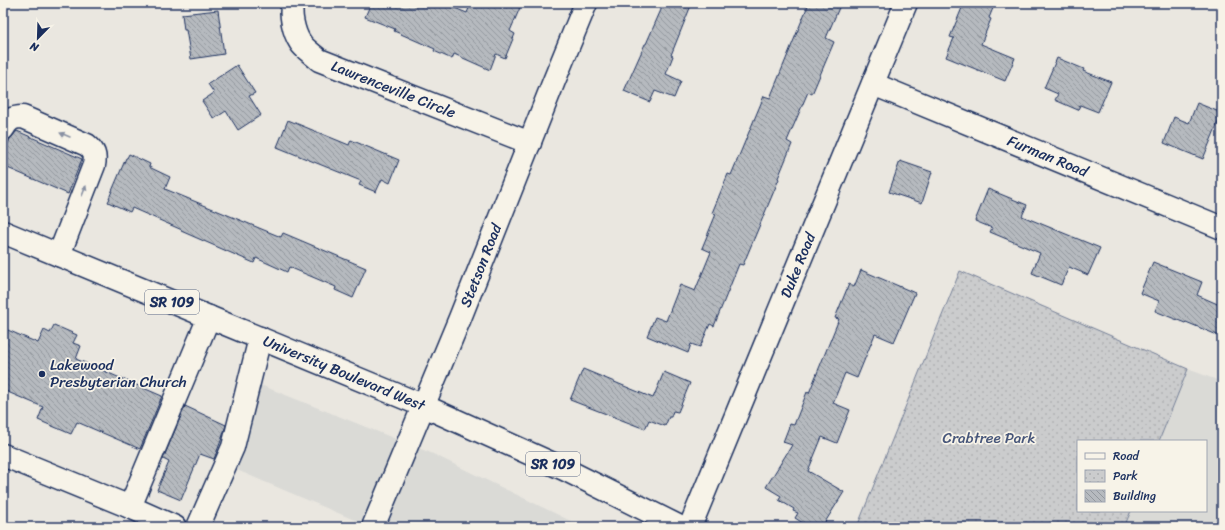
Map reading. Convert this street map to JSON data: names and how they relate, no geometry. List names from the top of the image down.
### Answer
{
  "streets": {
    "street": [
      "Lawrenceville Circle",
      "Furman Road",
      "Duke Road",
      "Stetson Road",
      "SR 109",
      "University Boulevard West"
    ]
  },
  "crossings": [
    ["Lawrenceville Circle", "Stetson Road"],
    ["Furman Road", "Duke Road"],
    ["Stetson Road", "University Boulevard West"]
  ],
  "parks": ["Crabtree Park"],
  "places": ["Lakewood Presbyterian Church"],
  "legend": ["Road", "Park", "Building"],
  "north": "bottom left"
}
